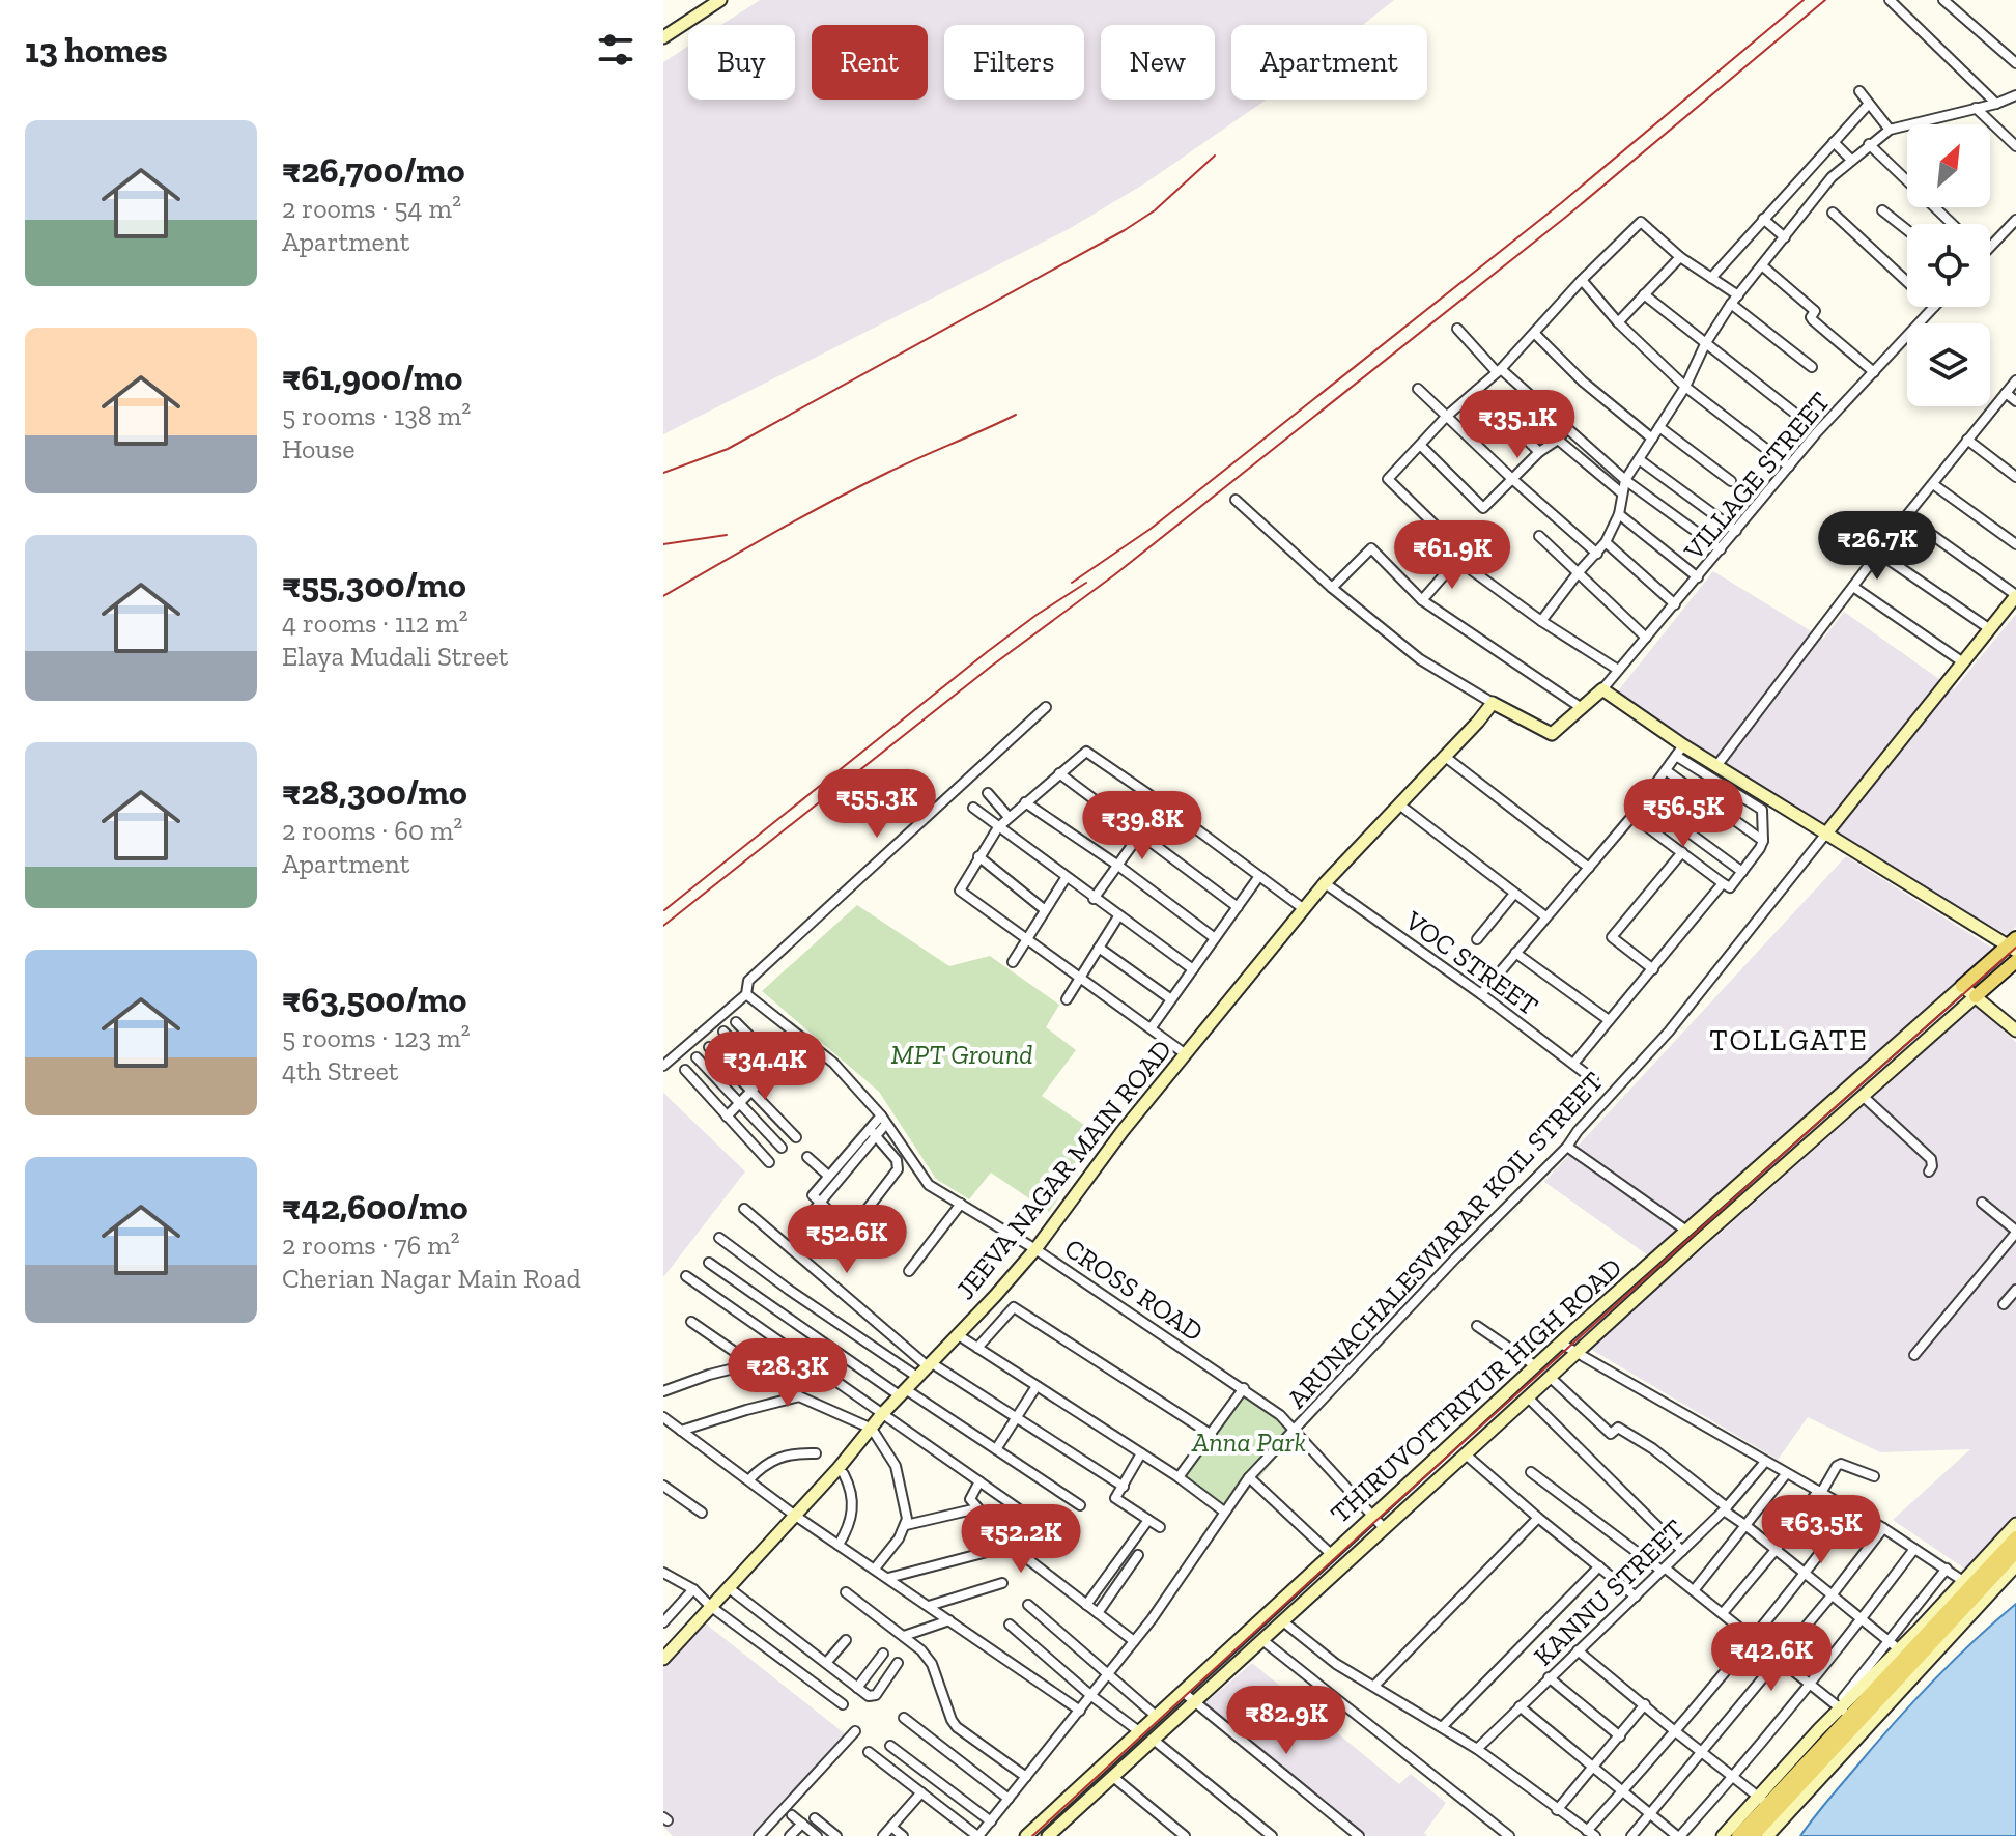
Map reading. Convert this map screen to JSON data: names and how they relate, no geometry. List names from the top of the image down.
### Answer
{
  "streets": {
    "street": [
      "VILLAGE STREET",
      "VOC STREET",
      "JEEVA NAGAR MAIN ROAD",
      "ARUNACHALESWARAR KOIL STREET",
      "CROSS ROAD",
      "THIRUVOTTRIYUR HIGH ROAD",
      "KANNU STREET"
    ]
  },
  "crossings": [
    ["VOC STREET", "JEEVA NAGAR MAIN ROAD"],
    ["JEEVA NAGAR MAIN ROAD", "CROSS ROAD"],
    ["ARUNACHALESWARAR KOIL STREET", "CROSS ROAD"],
    ["CROSS ROAD", "THIRUVOTTRIYUR HIGH ROAD"]
  ],
  "districts": ["TOLLGATE"],
  "parks": ["MPT Ground", "Anna Park"],
  "north": "top right",
  "page": {
    "heading": "13 homes",
    "chip": [
      "Buy",
      "Rent",
      "Filters",
      "New",
      "Apartment"
    ],
    "list": [
      {
        "name": "₹26,700/mo",
        "note": "2 rooms · 54 m² · Apartment"
      },
      {
        "name": "₹61,900/mo",
        "note": "5 rooms · 138 m² · House"
      },
      {
        "name": "₹55,300/mo",
        "note": "4 rooms · 112 m² · Elaya Mudali Street"
      },
      {
        "name": "₹28,300/mo",
        "note": "2 rooms · 60 m² · Apartment"
      },
      {
        "name": "₹63,500/mo",
        "note": "5 rooms · 123 m² · 4th Street"
      },
      {
        "name": "₹42,600/mo",
        "note": "2 rooms · 76 m² · Cherian Nagar Main Road"
      }
    ],
    "price": [
      "₹35.1K",
      "₹26.7K",
      "₹61.9K",
      "₹55.3K",
      "₹56.5K",
      "₹39.8K",
      "₹34.4K",
      "₹52.6K",
      "₹28.3K",
      "₹63.5K",
      "₹52.2K",
      "₹42.6K",
      "₹82.9K"
    ]
  }
}
